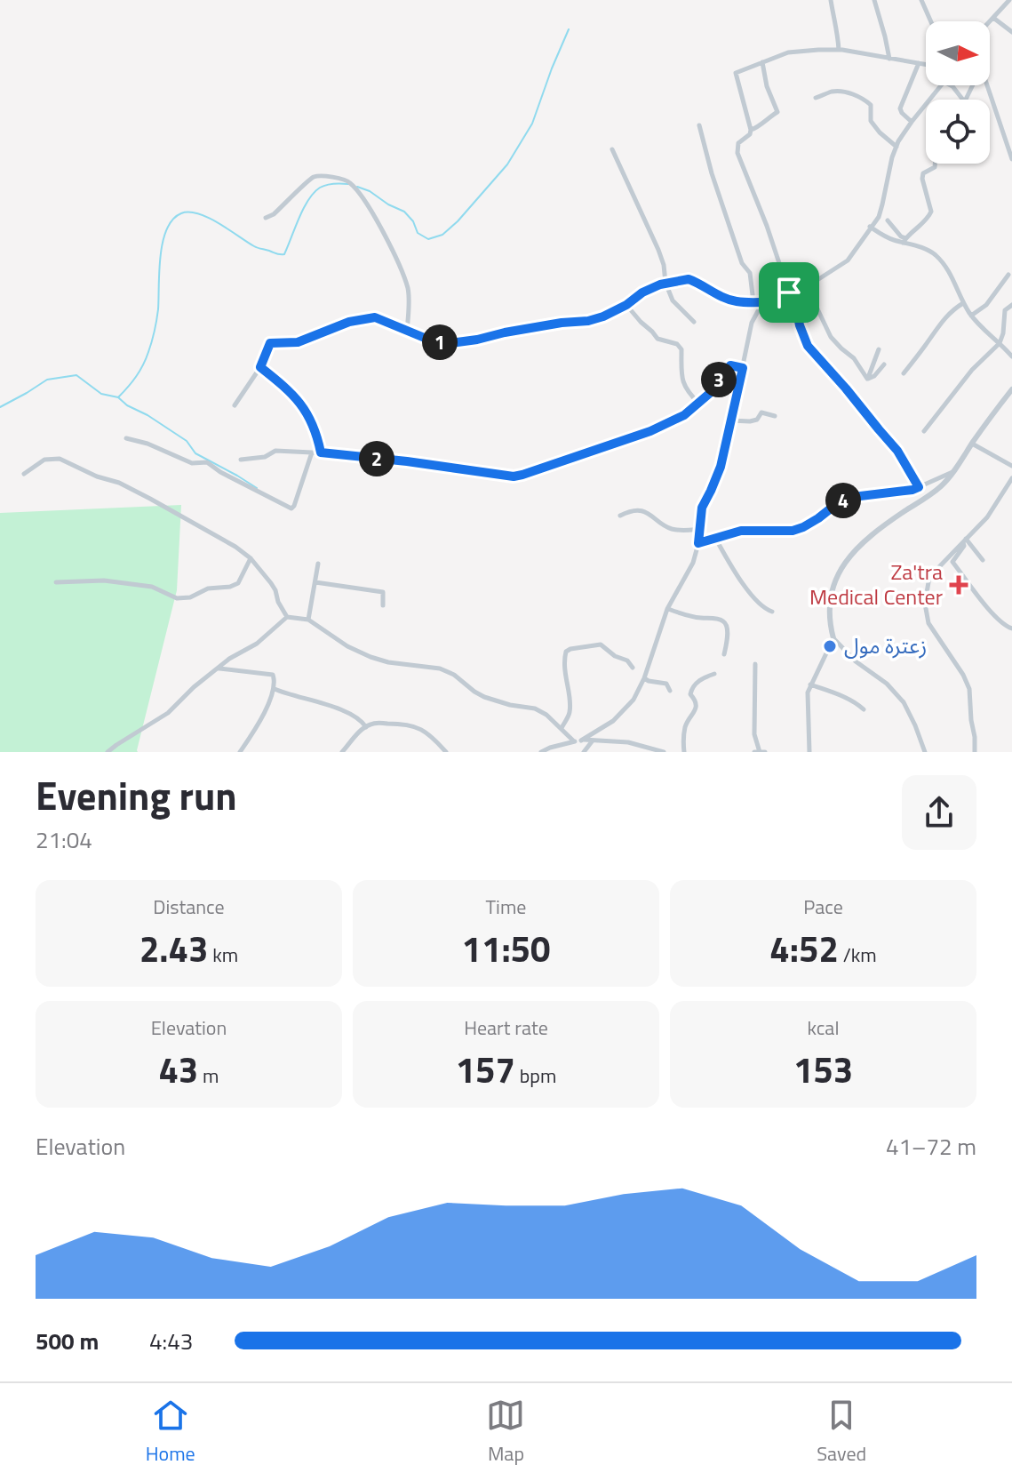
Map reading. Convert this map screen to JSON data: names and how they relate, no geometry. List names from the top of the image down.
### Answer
{
  "places": {
    "health": ["Za'tra Medical Center"],
    "other": ["زعترة مول"]
  },
  "north": "right",
  "page": {
    "pins": [
      "1",
      "3",
      "2",
      "4"
    ],
    "heading": ["Evening run", "21:04"],
    "stats": [
      ["Distance", "2.43 km"],
      ["Time", "11:50"],
      ["Pace", "4:52 /km"],
      ["Elevation", "43 m"],
      ["Heart rate", "157 bpm"],
      ["kcal", "153"]
    ],
    "chart": ["Elevation", "41–72 m"],
    "list": [
      {
        "name": "500 m",
        "note": "4:43"
      }
    ],
    "tabs": ["Home", "Map", "Saved"]
  }
}
